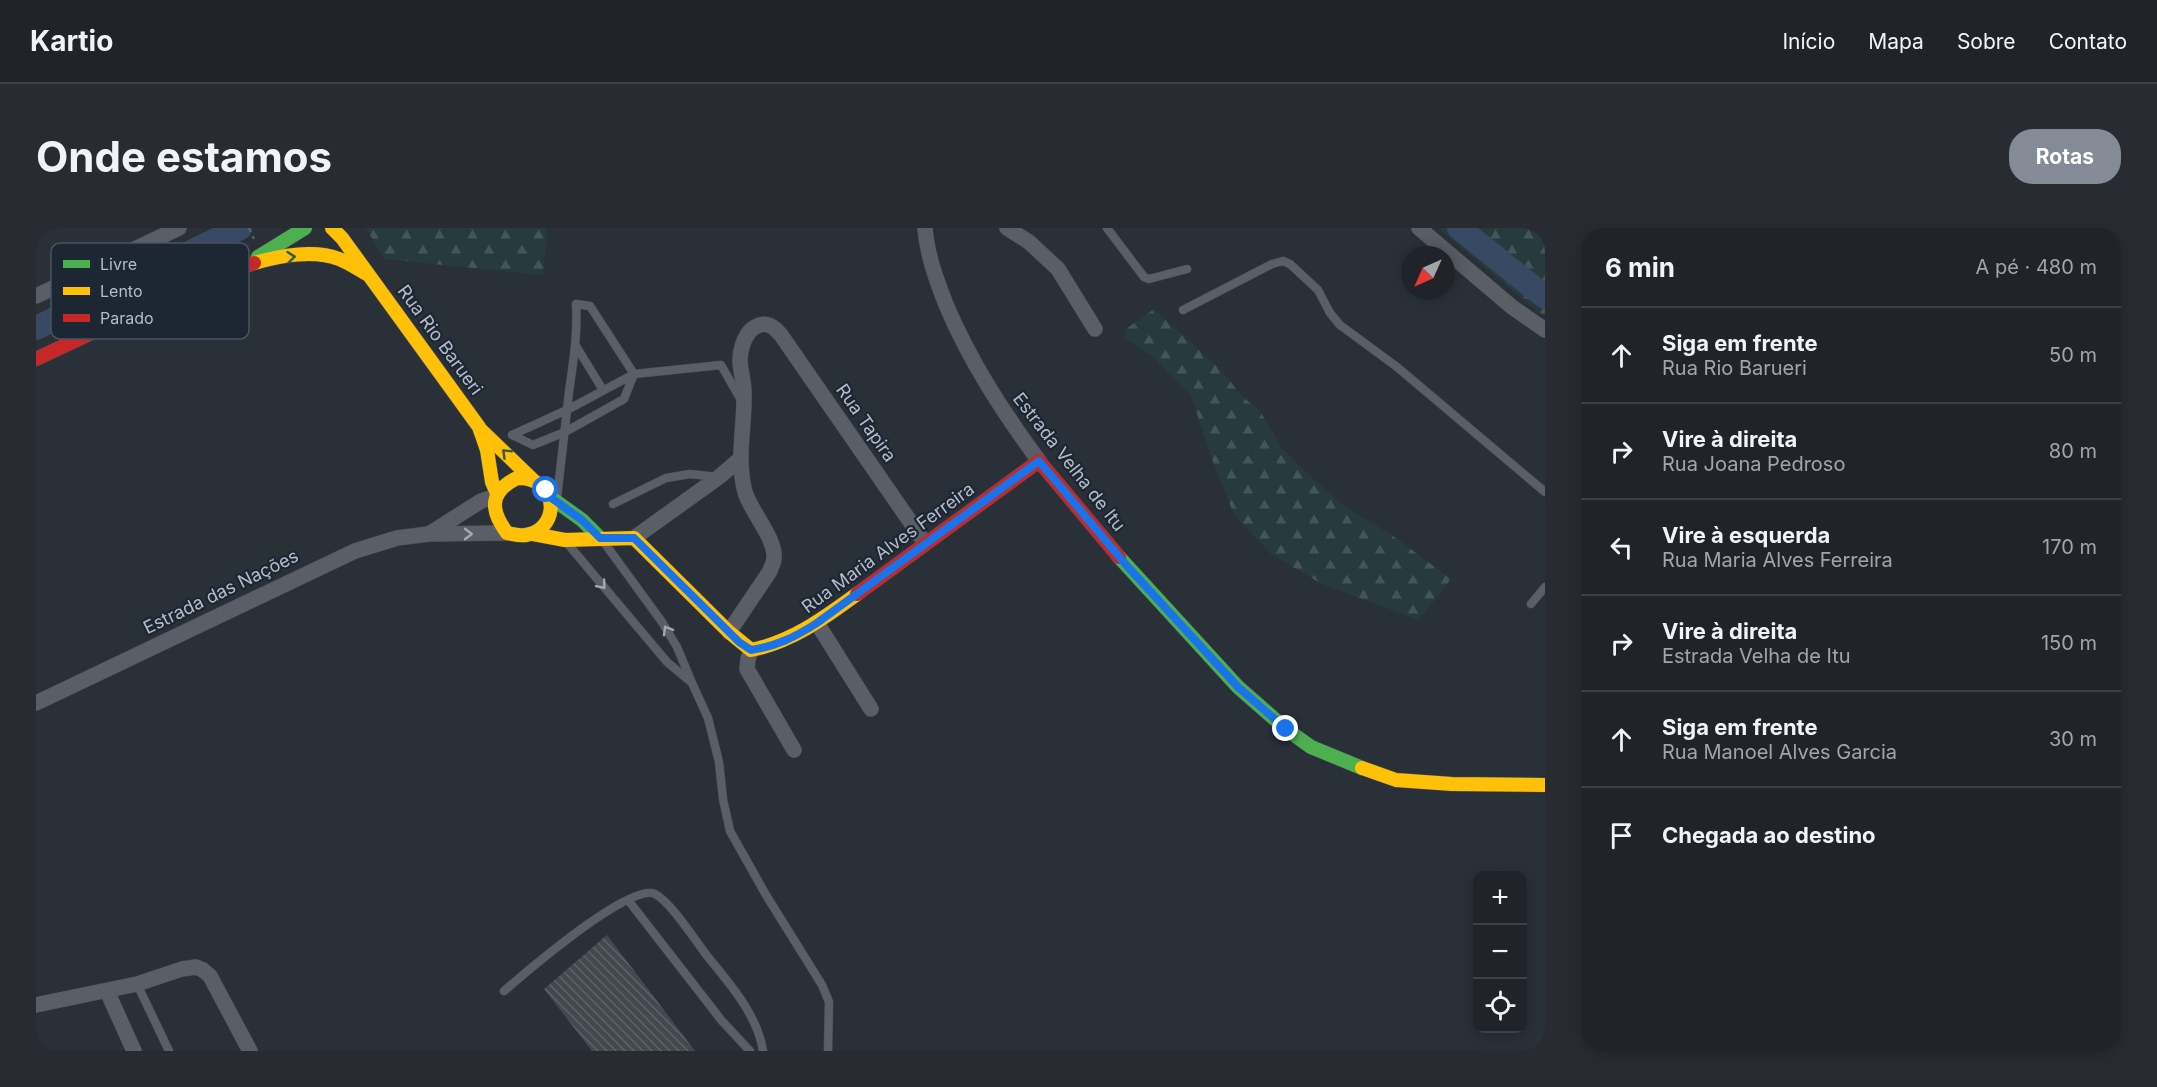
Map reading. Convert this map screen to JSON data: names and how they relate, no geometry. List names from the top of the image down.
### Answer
{
  "streets": {
    "street": [
      "Rua Rio Barueri",
      "Rua Tapira",
      "Estrada Velha de Itu",
      "Rua Maria Alves Ferreira",
      "Estrada das Nações"
    ]
  },
  "crossings": [
    ["Rua Rio Barueri", "Estrada das Nações"],
    ["Rua Tapira", "Rua Maria Alves Ferreira"],
    ["Estrada Velha de Itu", "Rua Maria Alves Ferreira"]
  ],
  "legend": ["Livre", "Lento", "Parado"],
  "north": "bottom left",
  "page": {
    "header": "Kartio",
    "nav": [
      "Início",
      "Mapa",
      "Sobre",
      "Contato"
    ],
    "buttons": "Rotas",
    "title": "Onde estamos",
    "heading": ["6 min", "A pé · 480 m"],
    "list": [
      ["Siga em frente", "Rua Rio Barueri", "50 m"],
      ["Vire à direita", "Rua Joana Pedroso", "80 m"],
      ["Vire à esquerda", "Rua Maria Alves Ferreira", "170 m"],
      ["Vire à direita", "Estrada Velha de Itu", "150 m"],
      ["Siga em frente", "Rua Manoel Alves Garcia", "30 m"],
      "Chegada ao destino"
    ],
    "map_buttons": ["+", "−"]
  }
}
